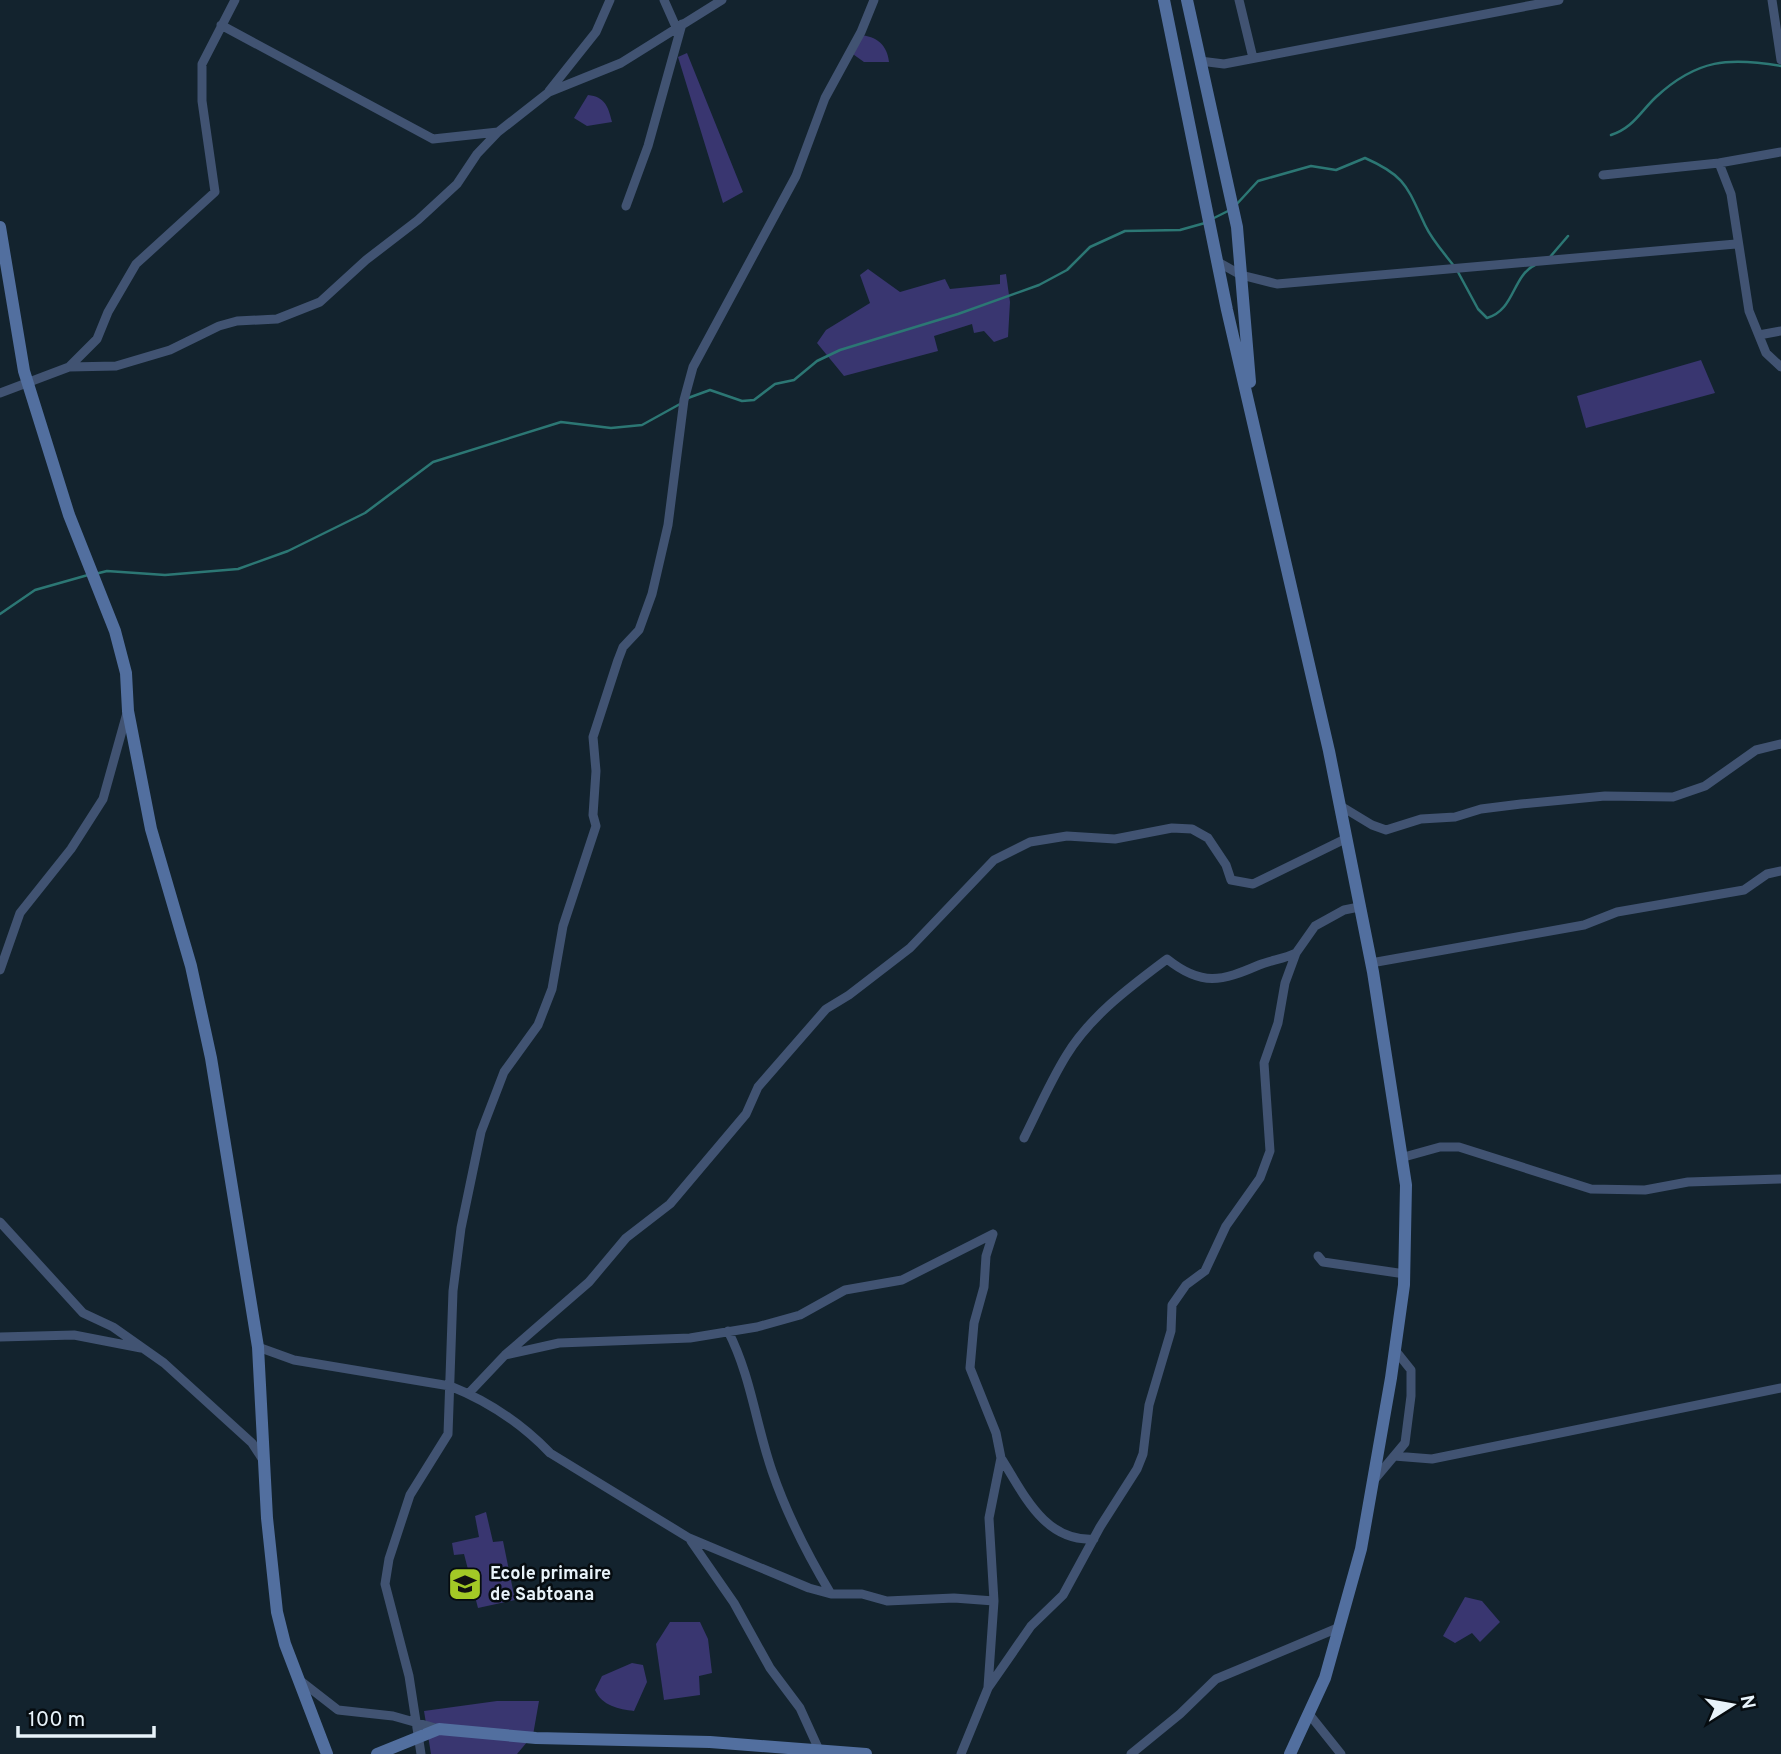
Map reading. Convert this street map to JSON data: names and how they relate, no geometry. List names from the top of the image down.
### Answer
{
  "places": {
    "school or university": ["Ecole primaire de Sabtoana"]
  },
  "scale_bar": "100 m",
  "north": "right"
}
